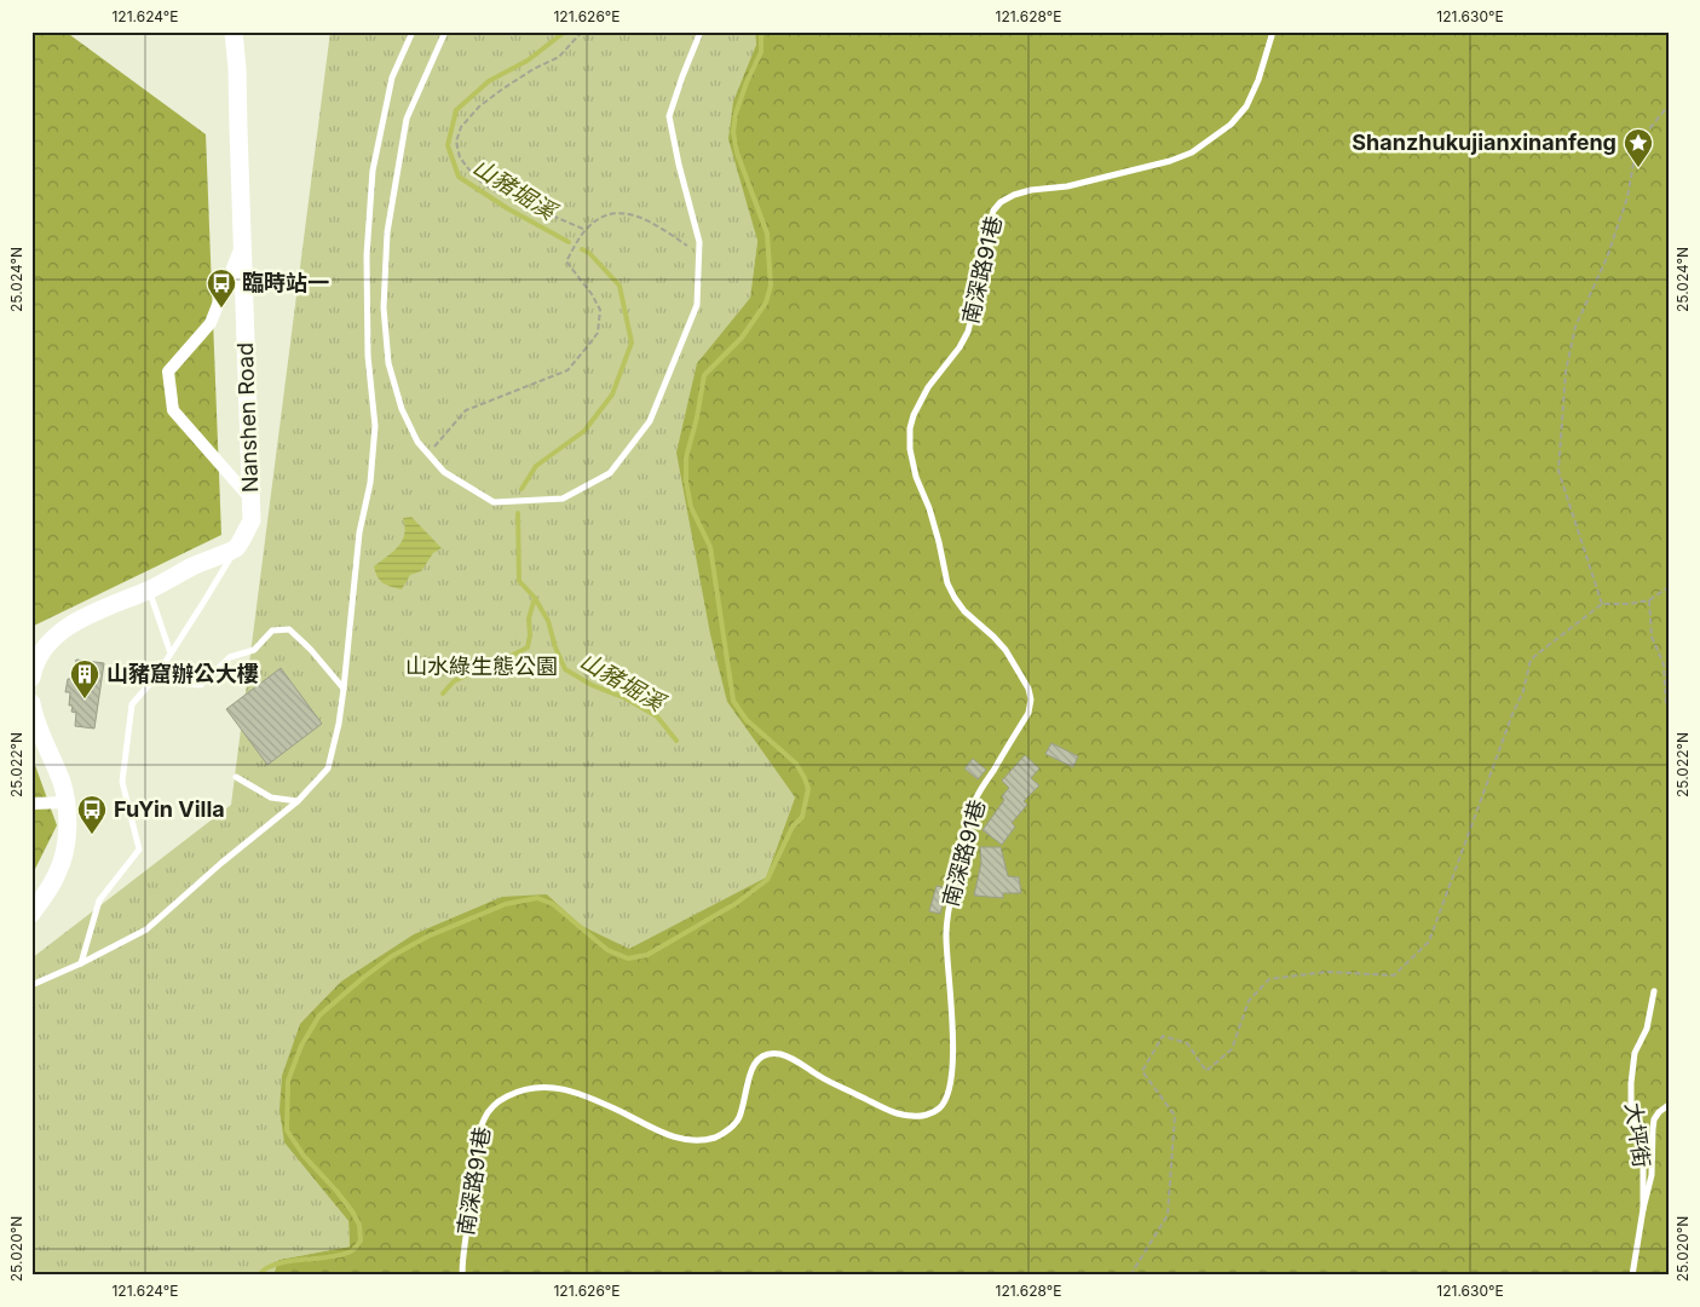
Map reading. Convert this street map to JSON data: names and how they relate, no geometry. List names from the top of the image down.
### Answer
{
  "streets": {
    "main road": ["Nanshen Road"],
    "lane": ["南深路91巷", "大坪街"]
  },
  "water": ["山豬堀溪"],
  "parks": ["山水綠生態公園"],
  "places": {
    "place": ["Shanzhukujianxinanfeng"],
    "bus stop": ["臨時站一", "FuYin Villa"],
    "building": ["山豬窟辦公大樓"]
  },
  "coordinates": [
    "121.624°E",
    "121.626°E",
    "121.628°E",
    "121.630°E",
    "25.024°N",
    "25.022°N",
    "25.020°N"
  ]
}
